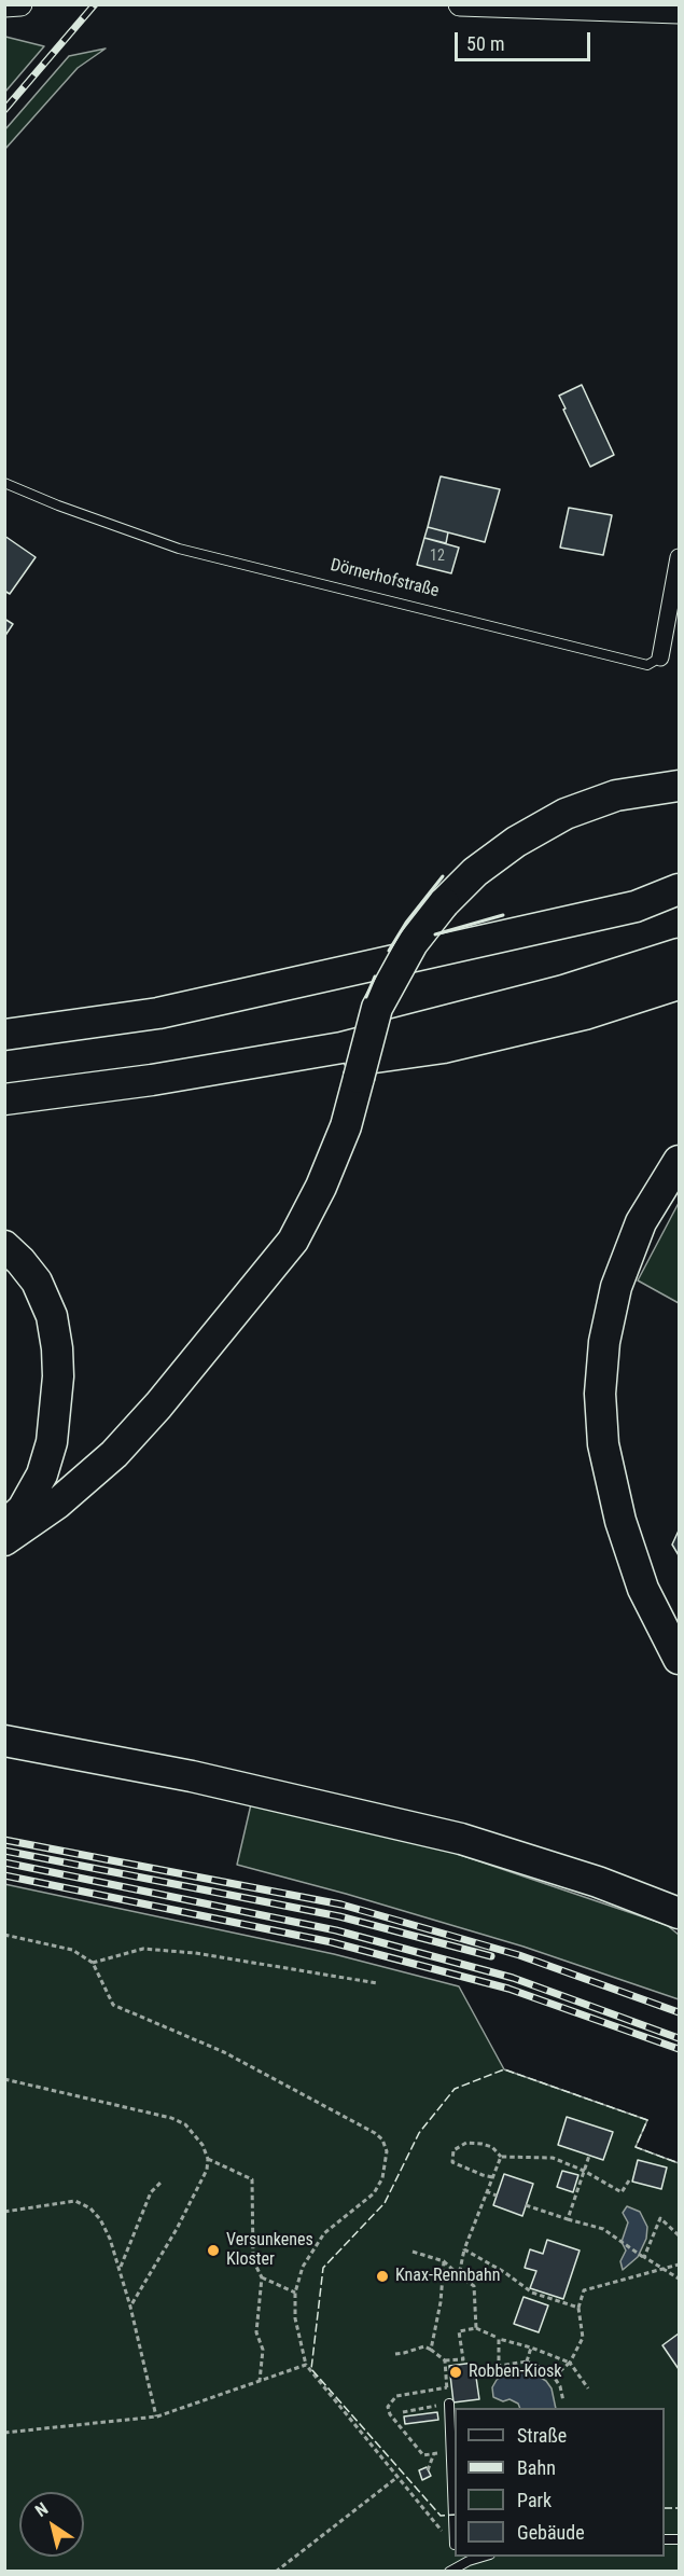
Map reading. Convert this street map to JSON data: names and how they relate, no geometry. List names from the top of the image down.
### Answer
{
  "streets": {
    "street": ["Dörnerhofstraße"]
  },
  "places": ["Versunkenes Kloster", "Knax-Rennbahn", "Robben-Kiosk"],
  "house_numbers": ["12"],
  "legend": [
    "Straße",
    "Bahn",
    "Park",
    "Gebäude"
  ],
  "scale_bar": "50 m",
  "north": "top left"
}
